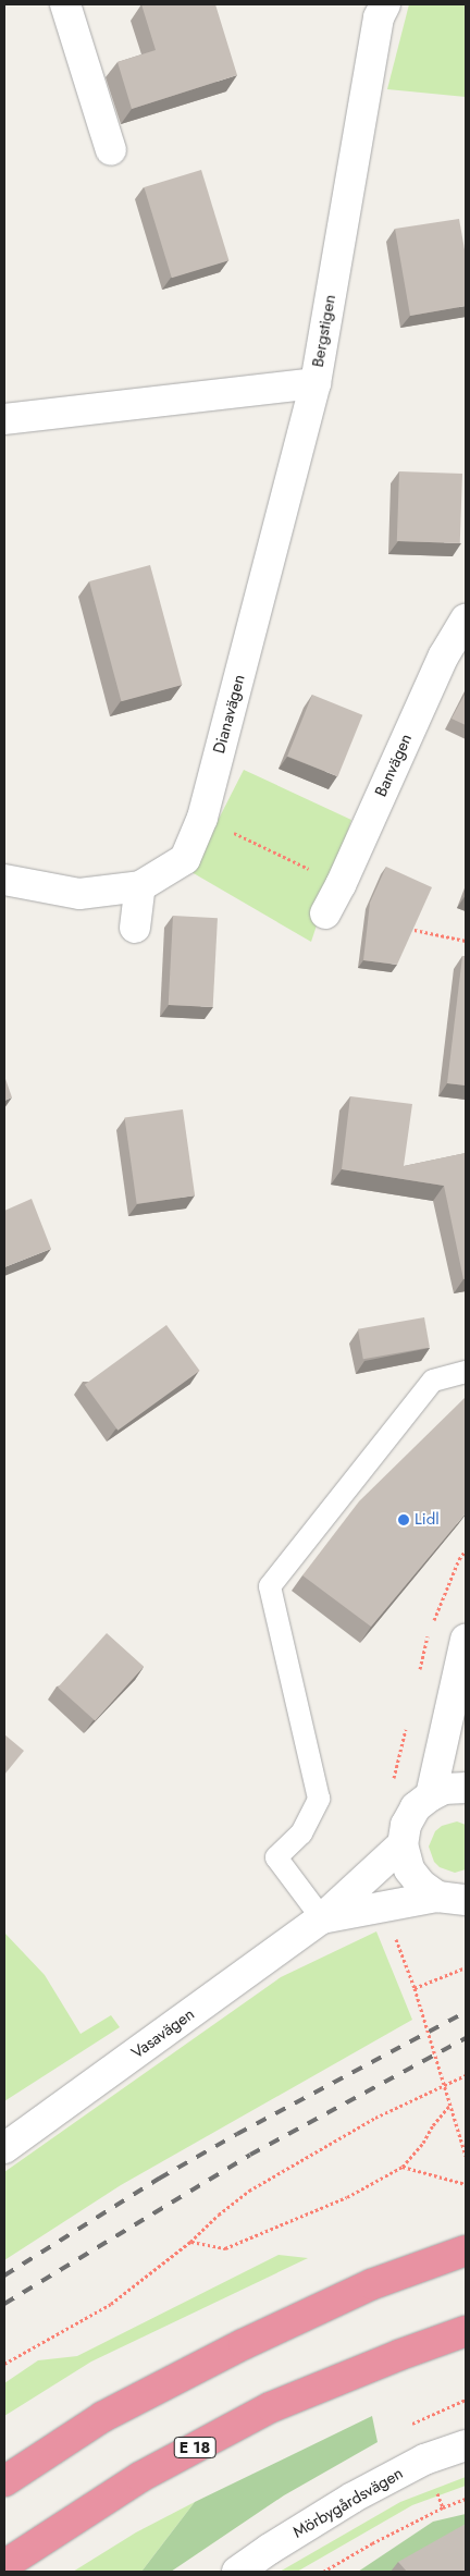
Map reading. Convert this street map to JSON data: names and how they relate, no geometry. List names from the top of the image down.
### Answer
{
  "streets": {
    "highway": ["E 18"],
    "street": [
      "Bergstigen",
      "Dianavägen",
      "Banvägen",
      "Vasavägen",
      "Mörbygårdsvägen"
    ]
  },
  "crossings": [
    ["Bergstigen", "Dianavägen"]
  ],
  "places": ["Lidl"]
}
